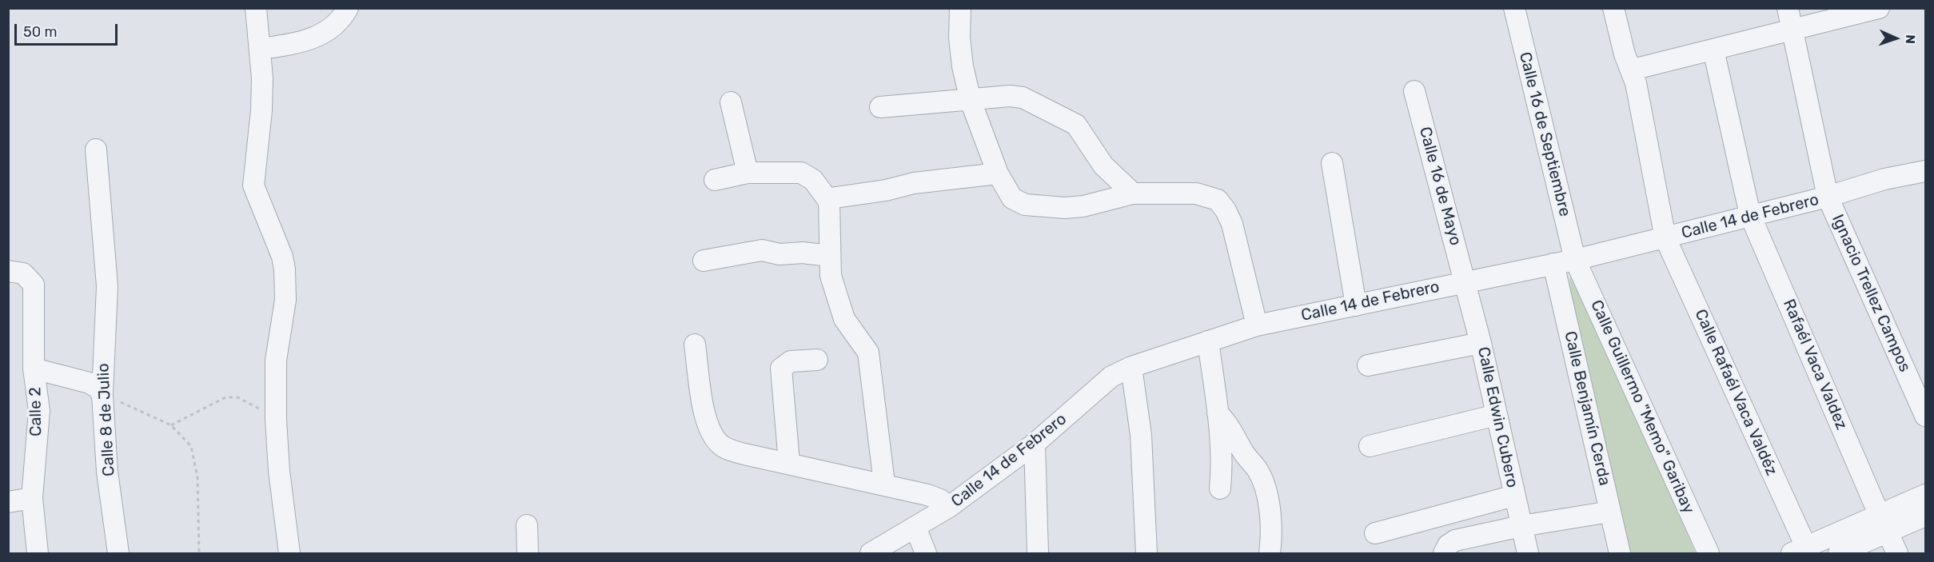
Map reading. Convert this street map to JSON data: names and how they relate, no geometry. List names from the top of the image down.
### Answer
{
  "streets": {
    "street": [
      "Calle 16 de Septiembre",
      "Calle 16 de Mayo",
      "Calle 14 de Febrero",
      "Ignacio Trellez Campos",
      "Rafaél Vaca Valdez",
      "Calle Rafaél Vaca Valdéz",
      "Calle Guillermo \"Memo\" Garibay",
      "Calle Benjamín Cerda",
      "Calle 2",
      "Calle Edwin Cubero",
      "Calle 8 de Julio"
    ]
  },
  "crossings": [
    ["Calle 16 de Septiembre", "Calle 14 de Febrero"],
    ["Calle 16 de Septiembre", "Calle Guillermo \"Memo\" Garibay"],
    ["Calle 16 de Mayo", "Calle 14 de Febrero"],
    ["Calle 16 de Mayo", "Calle Edwin Cubero"],
    ["Calle 14 de Febrero", "Ignacio Trellez Campos"],
    ["Calle 14 de Febrero", "Rafaél Vaca Valdez"],
    ["Calle 14 de Febrero", "Calle Rafaél Vaca Valdéz"],
    ["Calle 14 de Febrero", "Calle Guillermo \"Memo\" Garibay"],
    ["Calle 14 de Febrero", "Calle Benjamín Cerda"],
    ["Calle 14 de Febrero", "Calle Edwin Cubero"]
  ],
  "scale_bar": "50 m",
  "north": "right"
}
